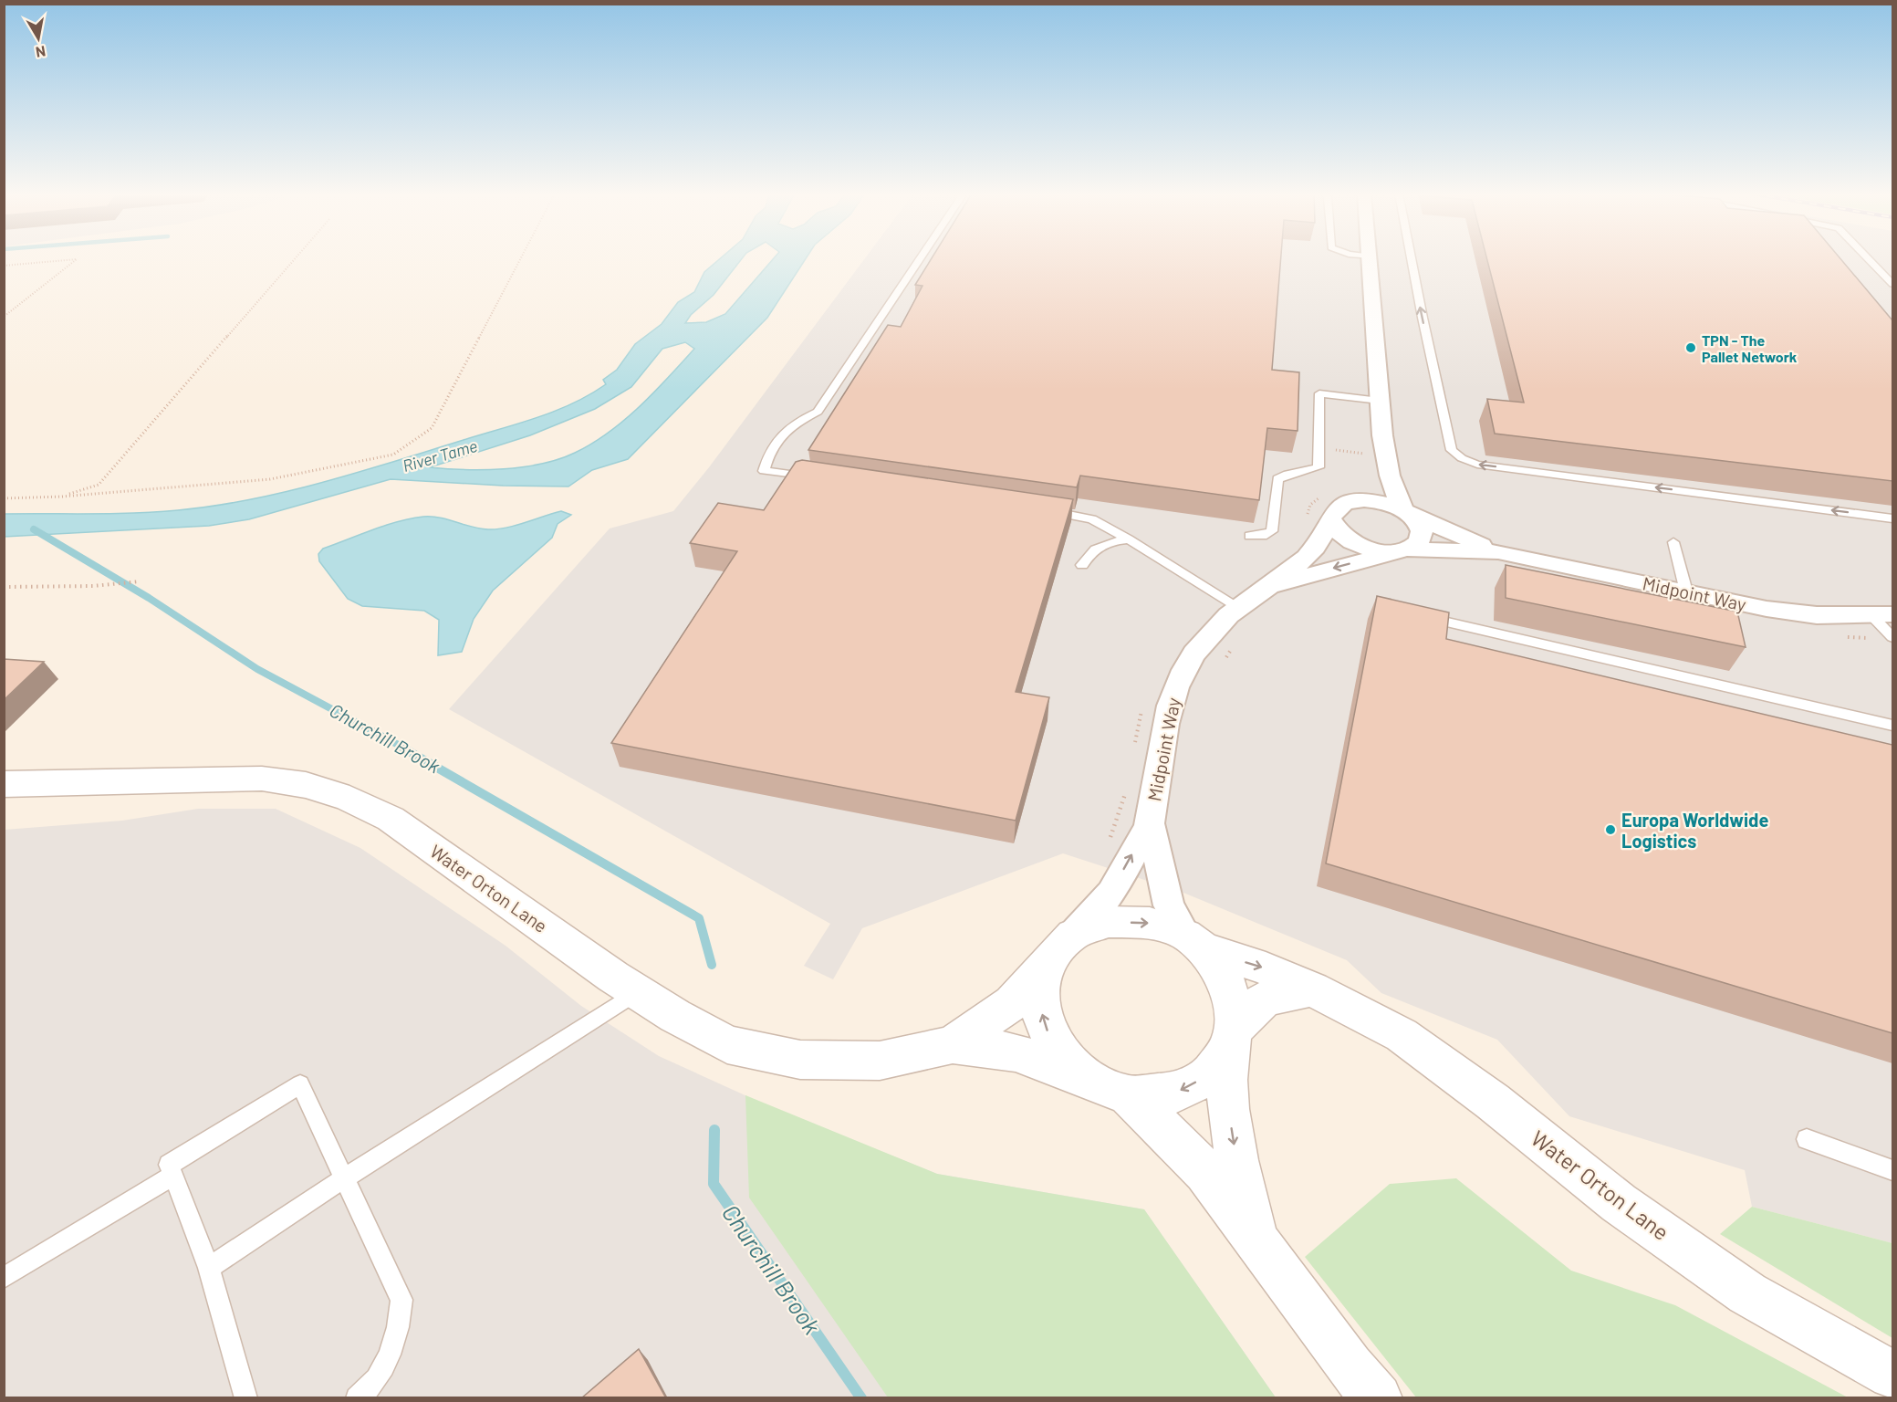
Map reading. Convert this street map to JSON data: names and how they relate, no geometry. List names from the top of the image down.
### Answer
{
  "streets": {
    "street": ["Midpoint Way", "Water Orton Lane"]
  },
  "crossings": [
    ["Midpoint Way", "Water Orton Lane"]
  ],
  "water": ["River Tame", "Churchill Brook"],
  "places": ["TPN - The Pallet Network", "Europa Worldwide Logistics"],
  "north": "bottom"
}
